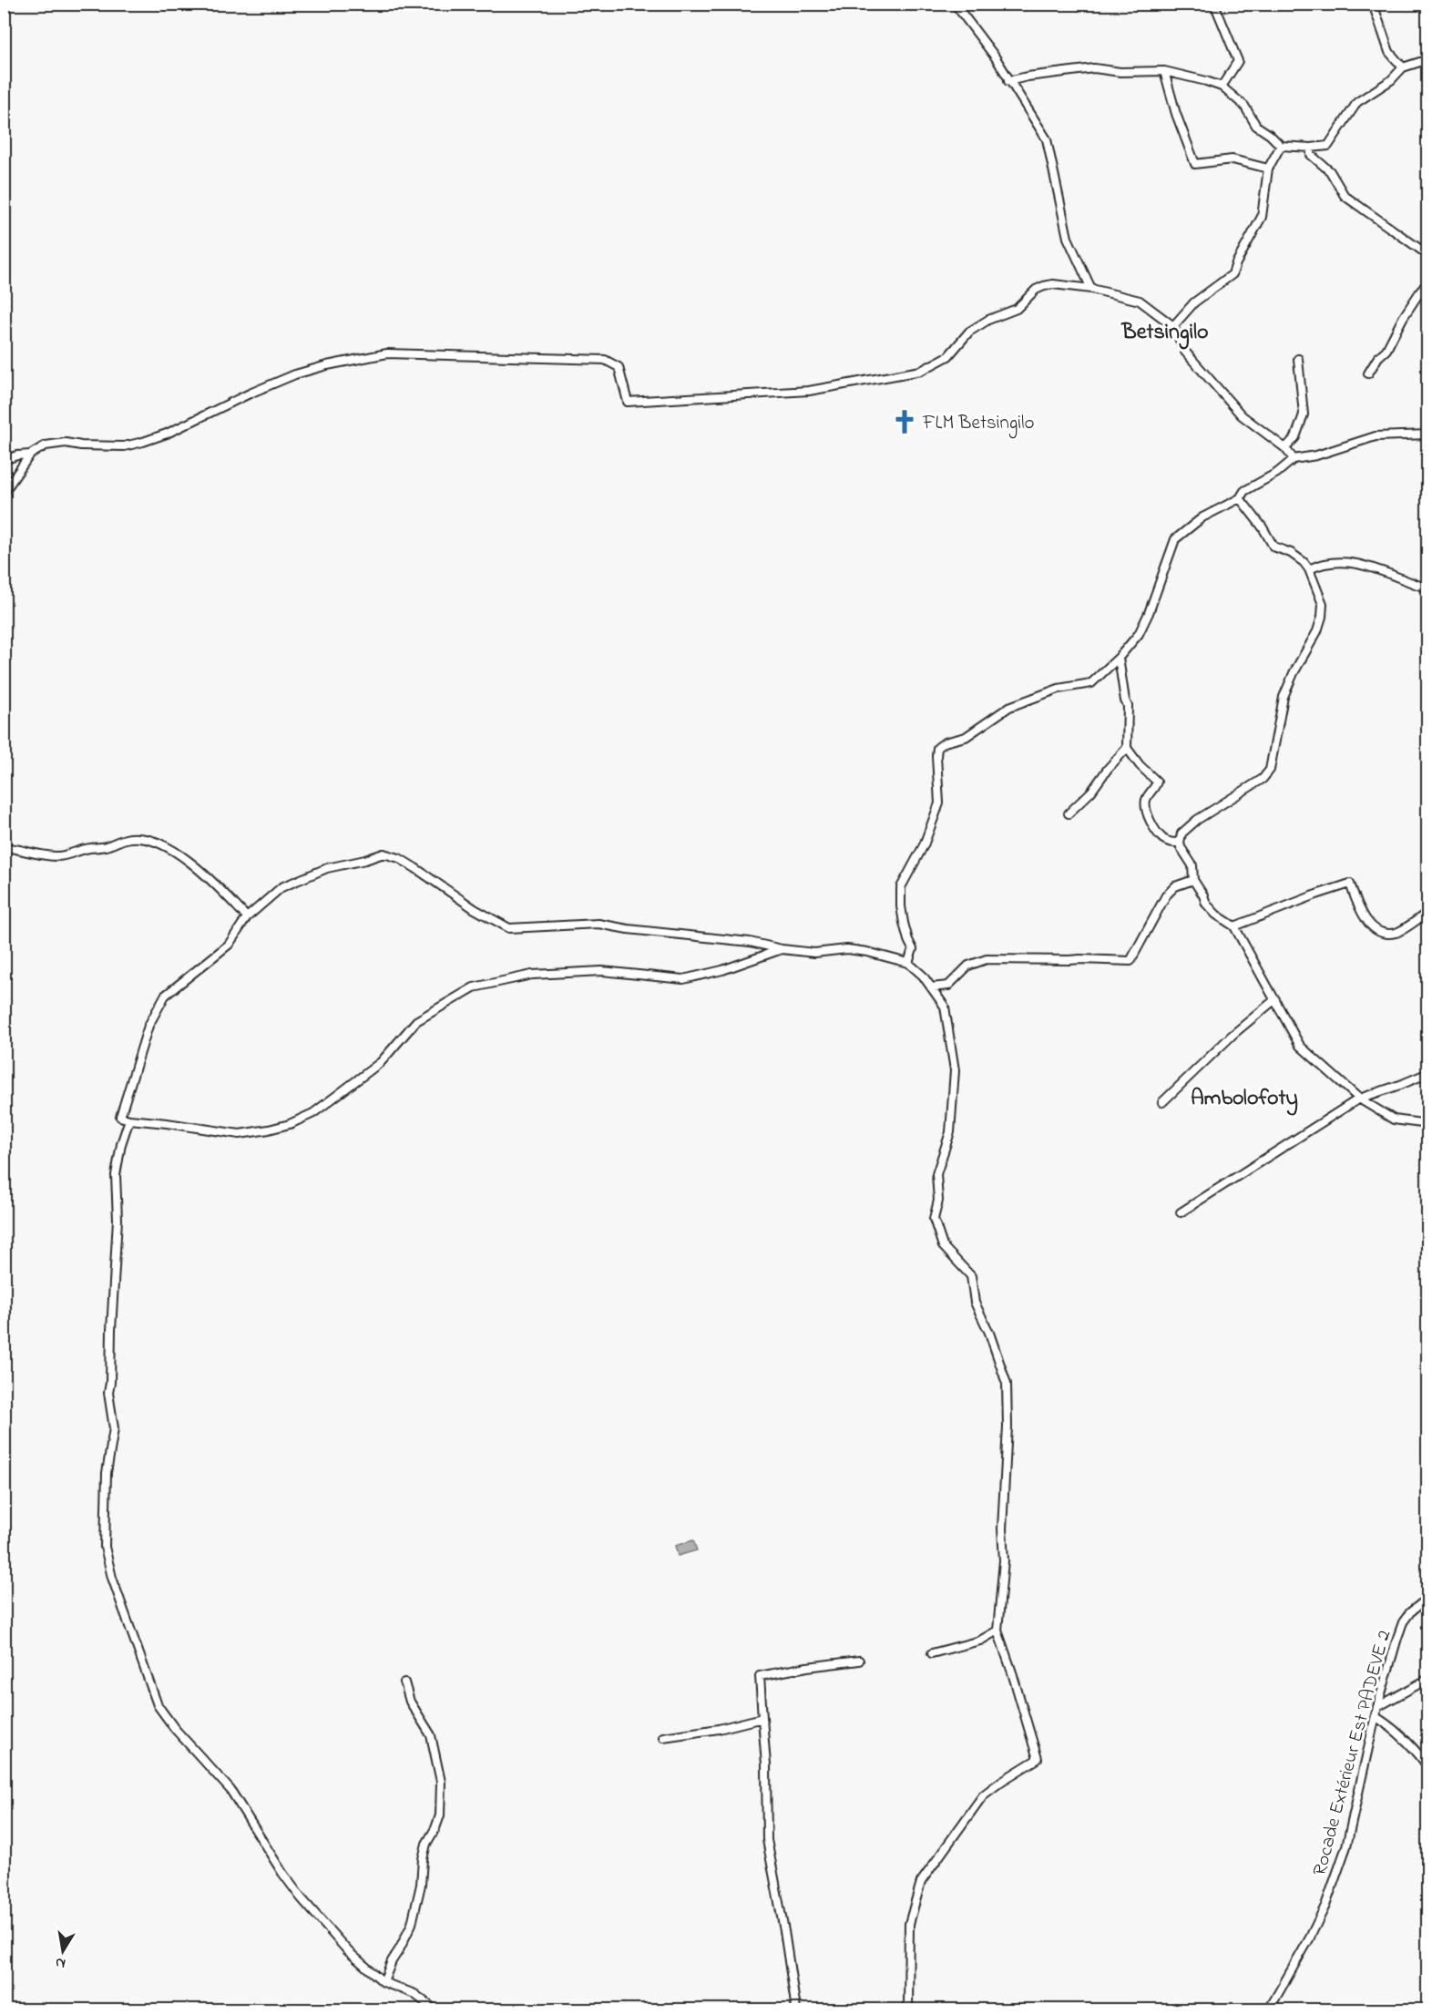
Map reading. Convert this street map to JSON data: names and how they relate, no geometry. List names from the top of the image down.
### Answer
{
  "streets": {
    "street": ["Rocade Extérieur Est PADEVE 2"]
  },
  "districts": ["Betsingilo", "Ambolofoty"],
  "places": {
    "church": ["FLM Betsingilo"]
  },
  "north": "bottom"
}
